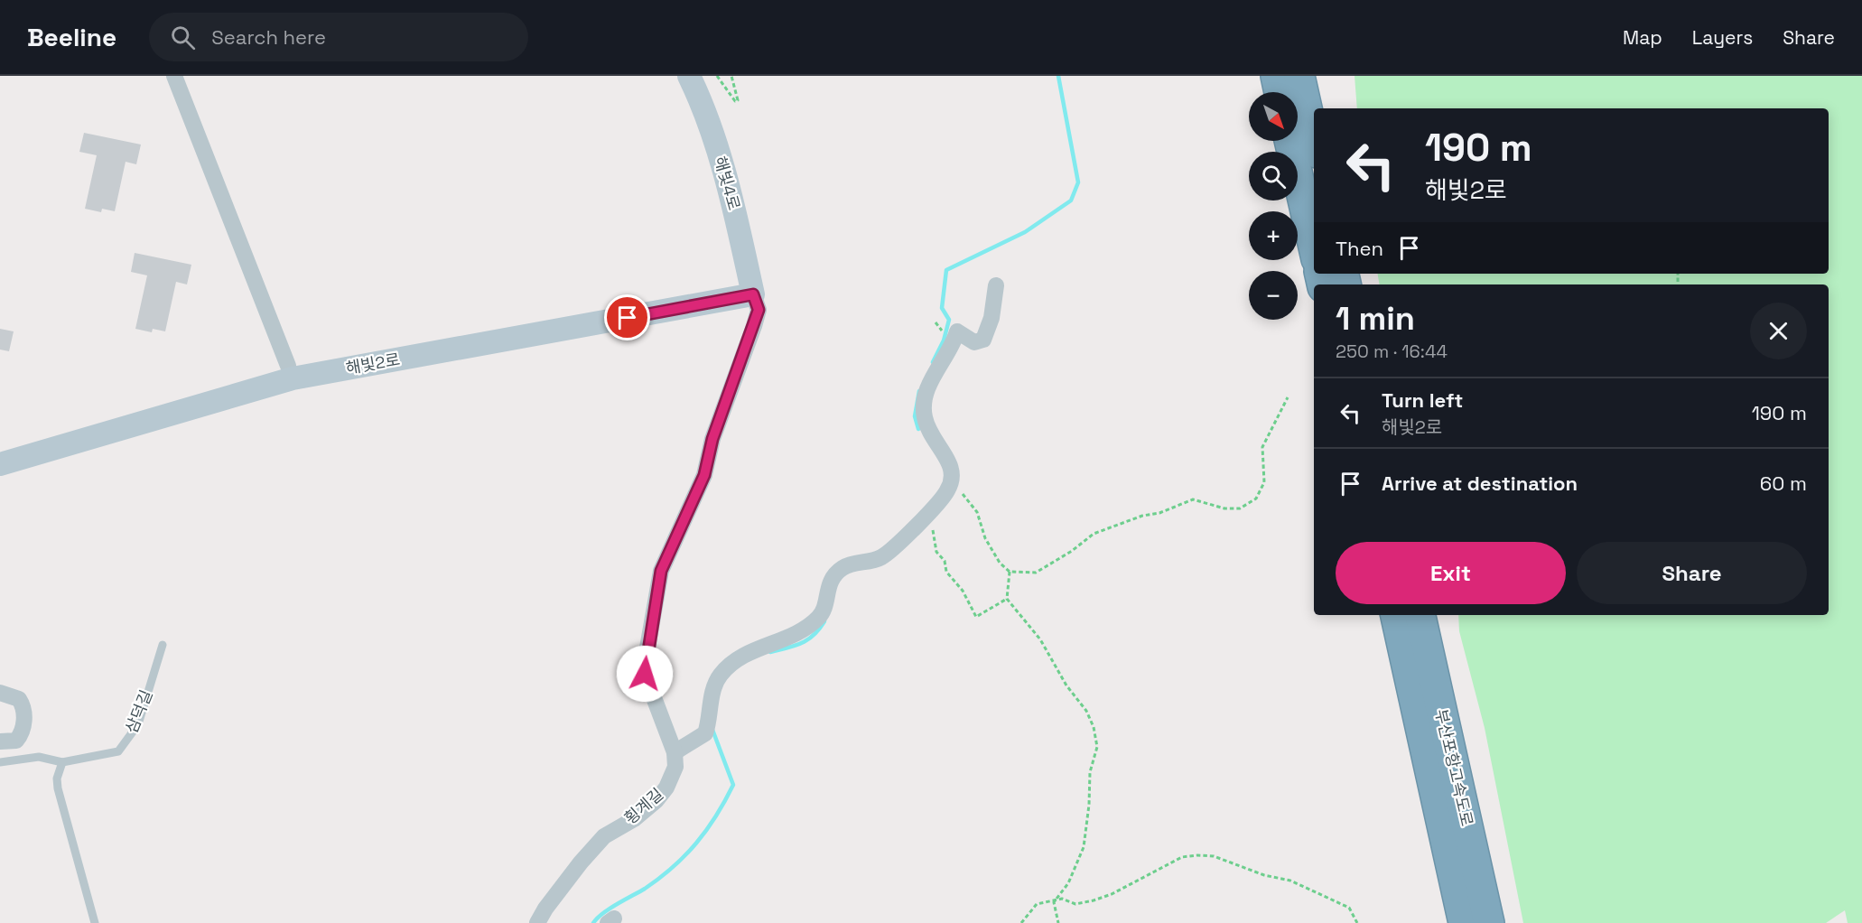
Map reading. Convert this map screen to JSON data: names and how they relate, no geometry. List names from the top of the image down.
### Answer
{
  "streets": {
    "highway": ["부산포항고속도로"],
    "street": ["해빛4로", "해빛2로", "횡계길"],
    "lane": ["삼덕길"]
  },
  "crossings": [
    ["해빛4로", "해빛2로"],
    ["해빛4로", "횡계길"],
    ["해빛2로", "횡계길"]
  ],
  "north": "bottom right",
  "page": {
    "header": "Beeline",
    "search": "Search here",
    "nav": ["Map", "Layers", "Share"],
    "map_buttons": ["+", "−"],
    "turn": ["190 m", "해빛2로"],
    "then": "Then",
    "heading": ["1 min", "250 m · 16:44"],
    "list": [
      {
        "name": "Turn left",
        "note": "해빛2로",
        "value": "190 m"
      },
      {
        "name": "Arrive at destination",
        "value": "60 m"
      }
    ],
    "buttons": ["Exit", "Share"]
  }
}
